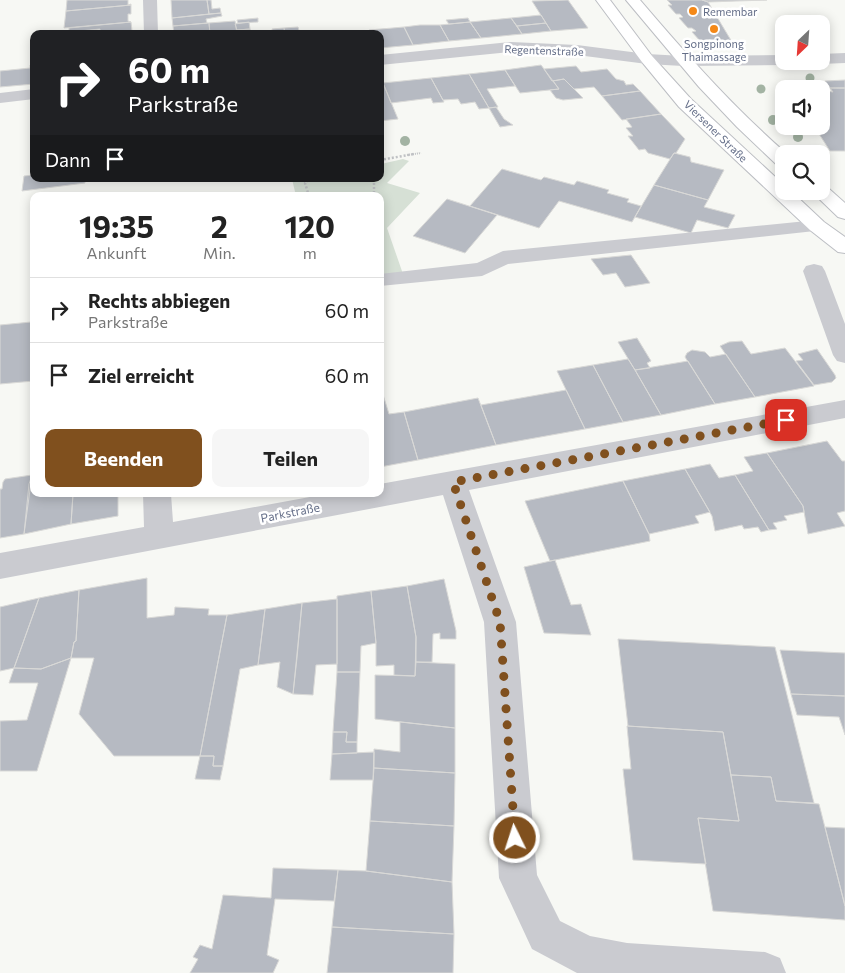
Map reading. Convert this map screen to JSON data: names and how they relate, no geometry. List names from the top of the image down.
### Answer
{
  "streets": {
    "main road": ["Viersener Straße"],
    "street": ["Regentenstraße", "Parkstraße"]
  },
  "crossings": [
    ["Regentenstraße", "Viersener Straße"]
  ],
  "places": ["Remembar", "Songpinong Thaimassage"],
  "north": "bottom left",
  "page": {
    "turn": ["60 m", "Parkstraße"],
    "then": "Dann",
    "eta": [
      "19:35",
      "Ankunft",
      "2",
      "Min.",
      "120",
      "m"
    ],
    "list": [
      {
        "name": "Rechts abbiegen",
        "note": "Parkstraße",
        "value": "60 m"
      },
      {
        "name": "Ziel erreicht",
        "value": "60 m"
      }
    ],
    "buttons": ["Beenden", "Teilen"]
  }
}
